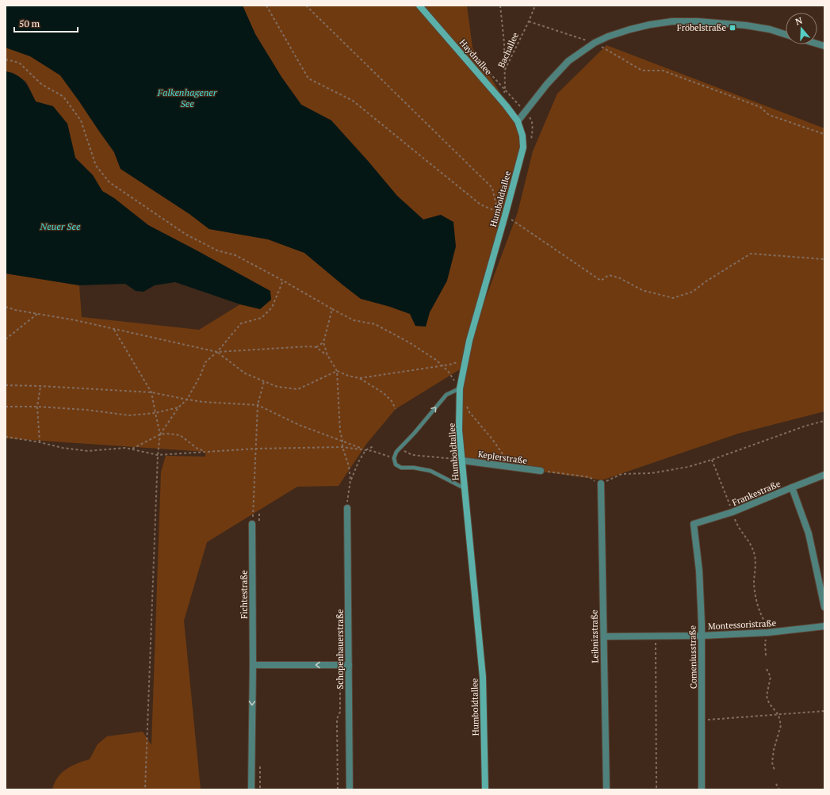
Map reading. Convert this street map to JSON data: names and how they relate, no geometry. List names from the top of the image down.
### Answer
{
  "streets": {
    "street": [
      "Haydnallee",
      "Humboldtallee",
      "Keplerstraße",
      "Frankestraße",
      "Fichtestraße",
      "Montessoristraße",
      "Leibnizstraße",
      "Schopenhauerstraße",
      "Comeniusstraße"
    ],
    "path": ["Bachallee"]
  },
  "crossings": [
    ["Bachallee", "Haydnallee"],
    ["Haydnallee", "Humboldtallee"],
    ["Humboldtallee", "Keplerstraße"],
    ["Frankestraße", "Comeniusstraße"],
    ["Montessoristraße", "Leibnizstraße"],
    ["Montessoristraße", "Comeniusstraße"]
  ],
  "one_way": ["Fichtestraße"],
  "water": ["Falkenhagener See", "Neuer See"],
  "places": {
    "transit": ["Fröbelstraße"]
  },
  "scale_bar": "50 m",
  "north": "top"
}
